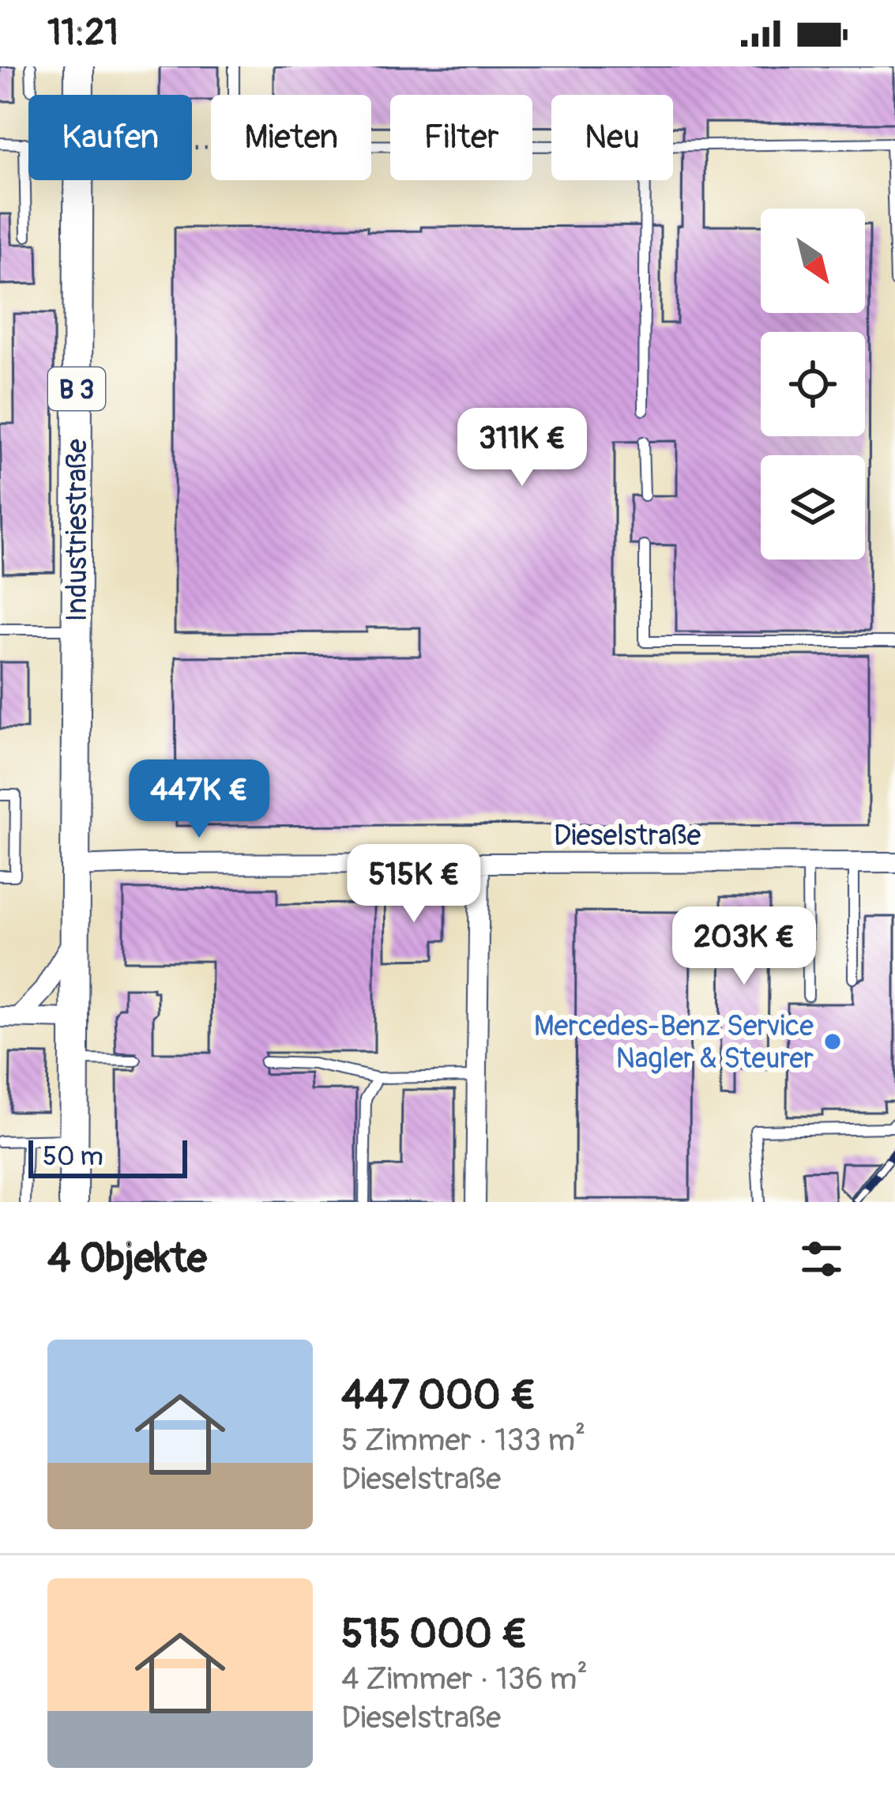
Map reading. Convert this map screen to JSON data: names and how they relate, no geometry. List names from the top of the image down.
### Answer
{
  "streets": {
    "main road": ["B 3", "Industriestraße"],
    "street": ["Dieselstraße"]
  },
  "crossings": [
    ["Industriestraße", "Dieselstraße"]
  ],
  "places": ["Mercedes-Benz Service Nagler & Steurer"],
  "scale_bar": "50 m",
  "north": "bottom right",
  "page": {
    "status": "11:21",
    "chip": [
      "Kaufen",
      "Mieten",
      "Filter",
      "Neu"
    ],
    "price": [
      "311K €",
      "447K €",
      "515K €",
      "203K €"
    ],
    "scale": "50 m",
    "heading": "4 Objekte",
    "list": [
      {
        "name": "447 000 €",
        "note": "5 Zimmer · 133 m² · Dieselstraße"
      },
      {
        "name": "515 000 €",
        "note": "4 Zimmer · 136 m² · Dieselstraße"
      }
    ]
  }
}
